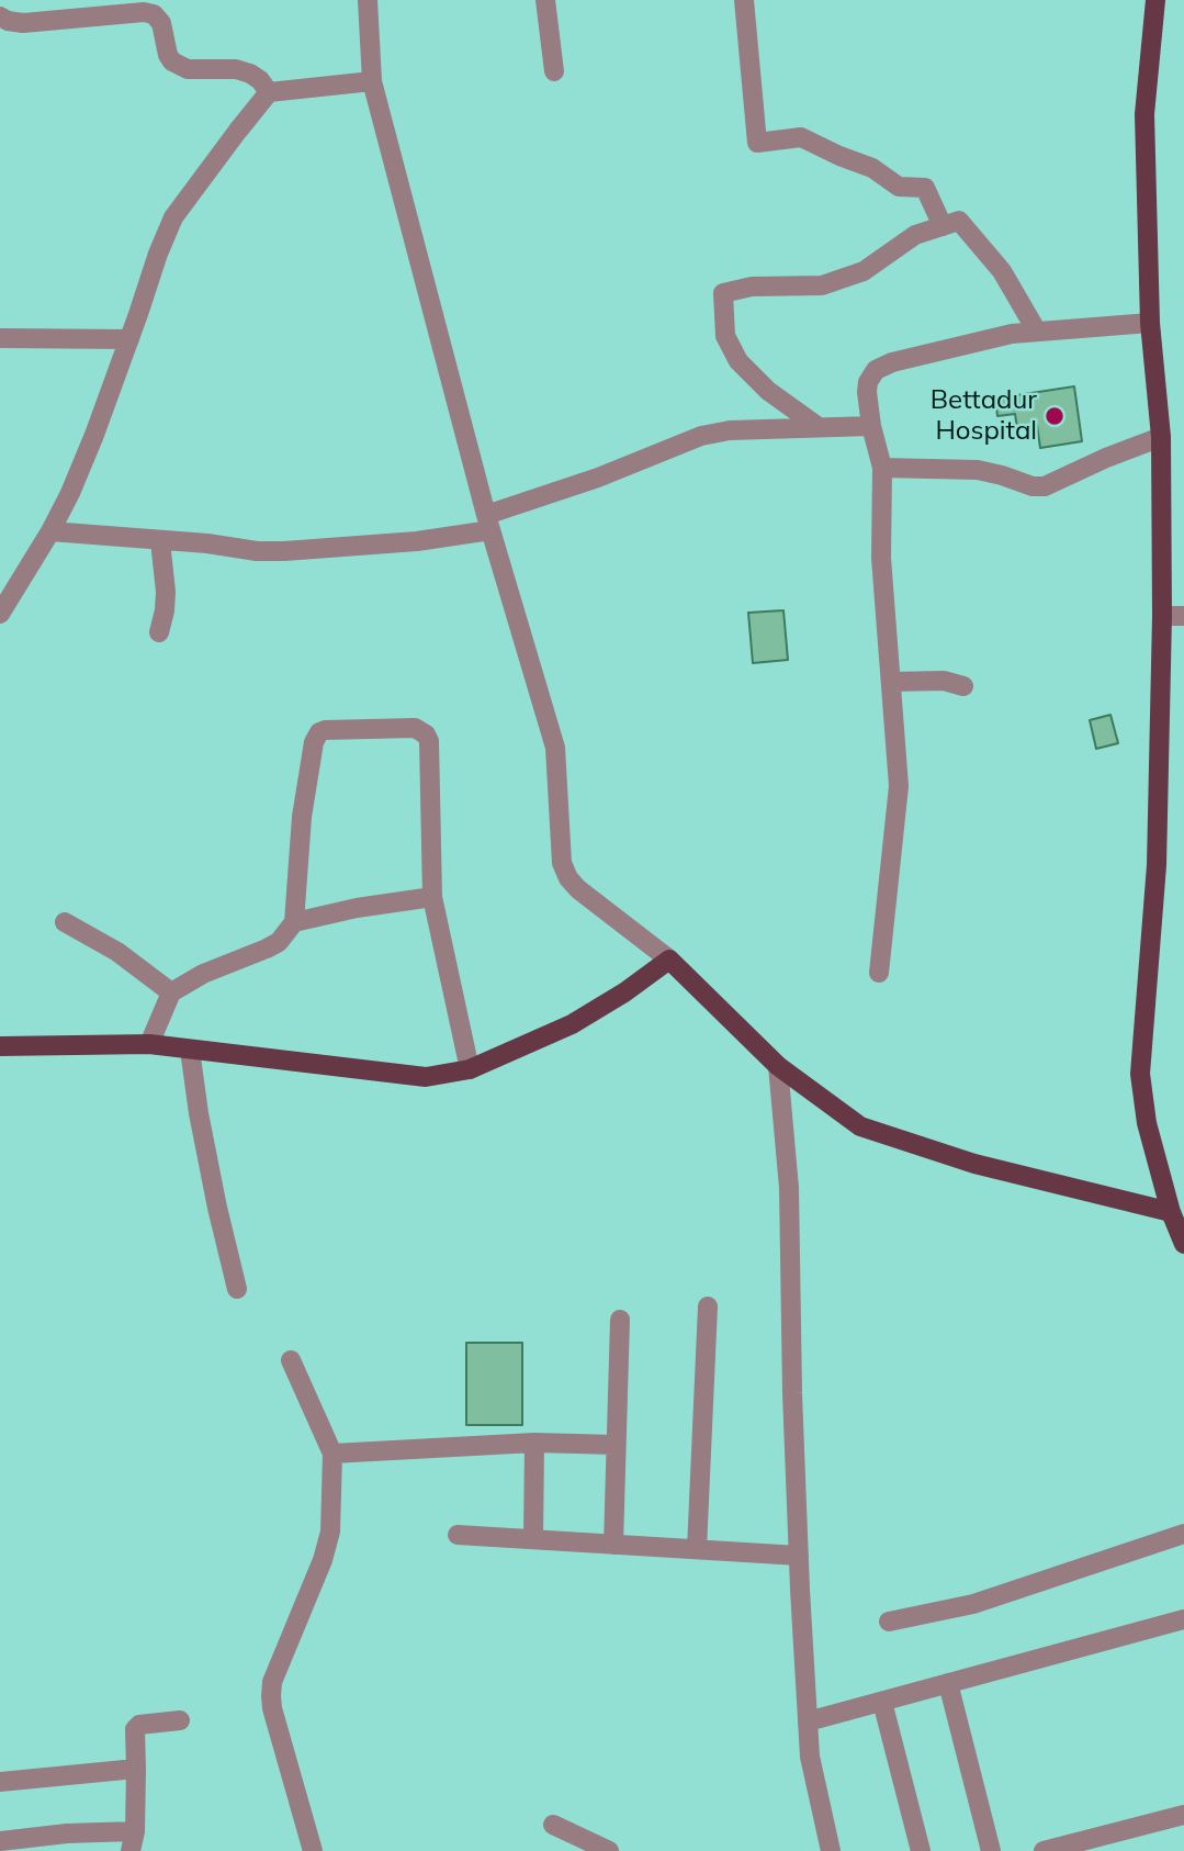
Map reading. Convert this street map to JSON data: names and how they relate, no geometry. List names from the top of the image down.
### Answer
{
  "places": ["Bettadur Hospital"]
}
